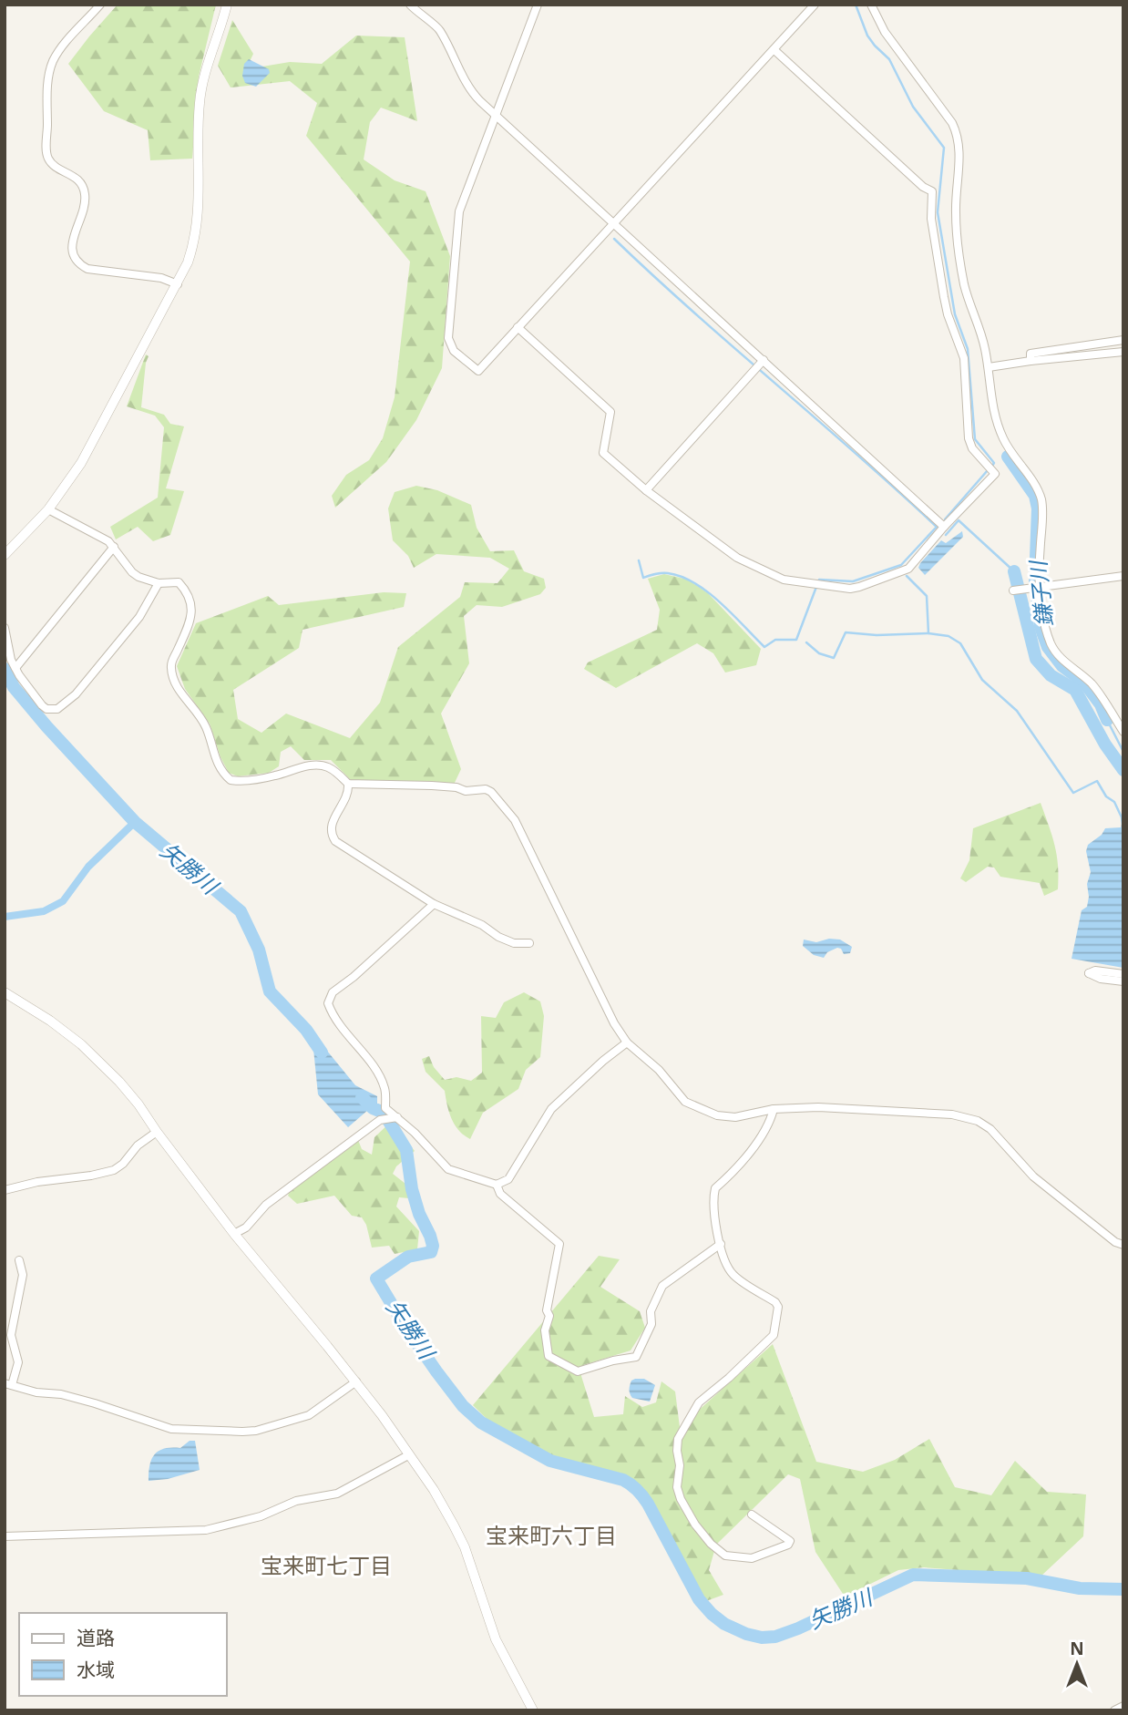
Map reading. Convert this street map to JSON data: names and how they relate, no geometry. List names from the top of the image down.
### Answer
{
  "districts": ["宝来町六丁目", "宝来町七丁目"],
  "water": ["鎌子川", "矢勝川"],
  "legend": ["道路", "水域"],
  "north": "top"
}
